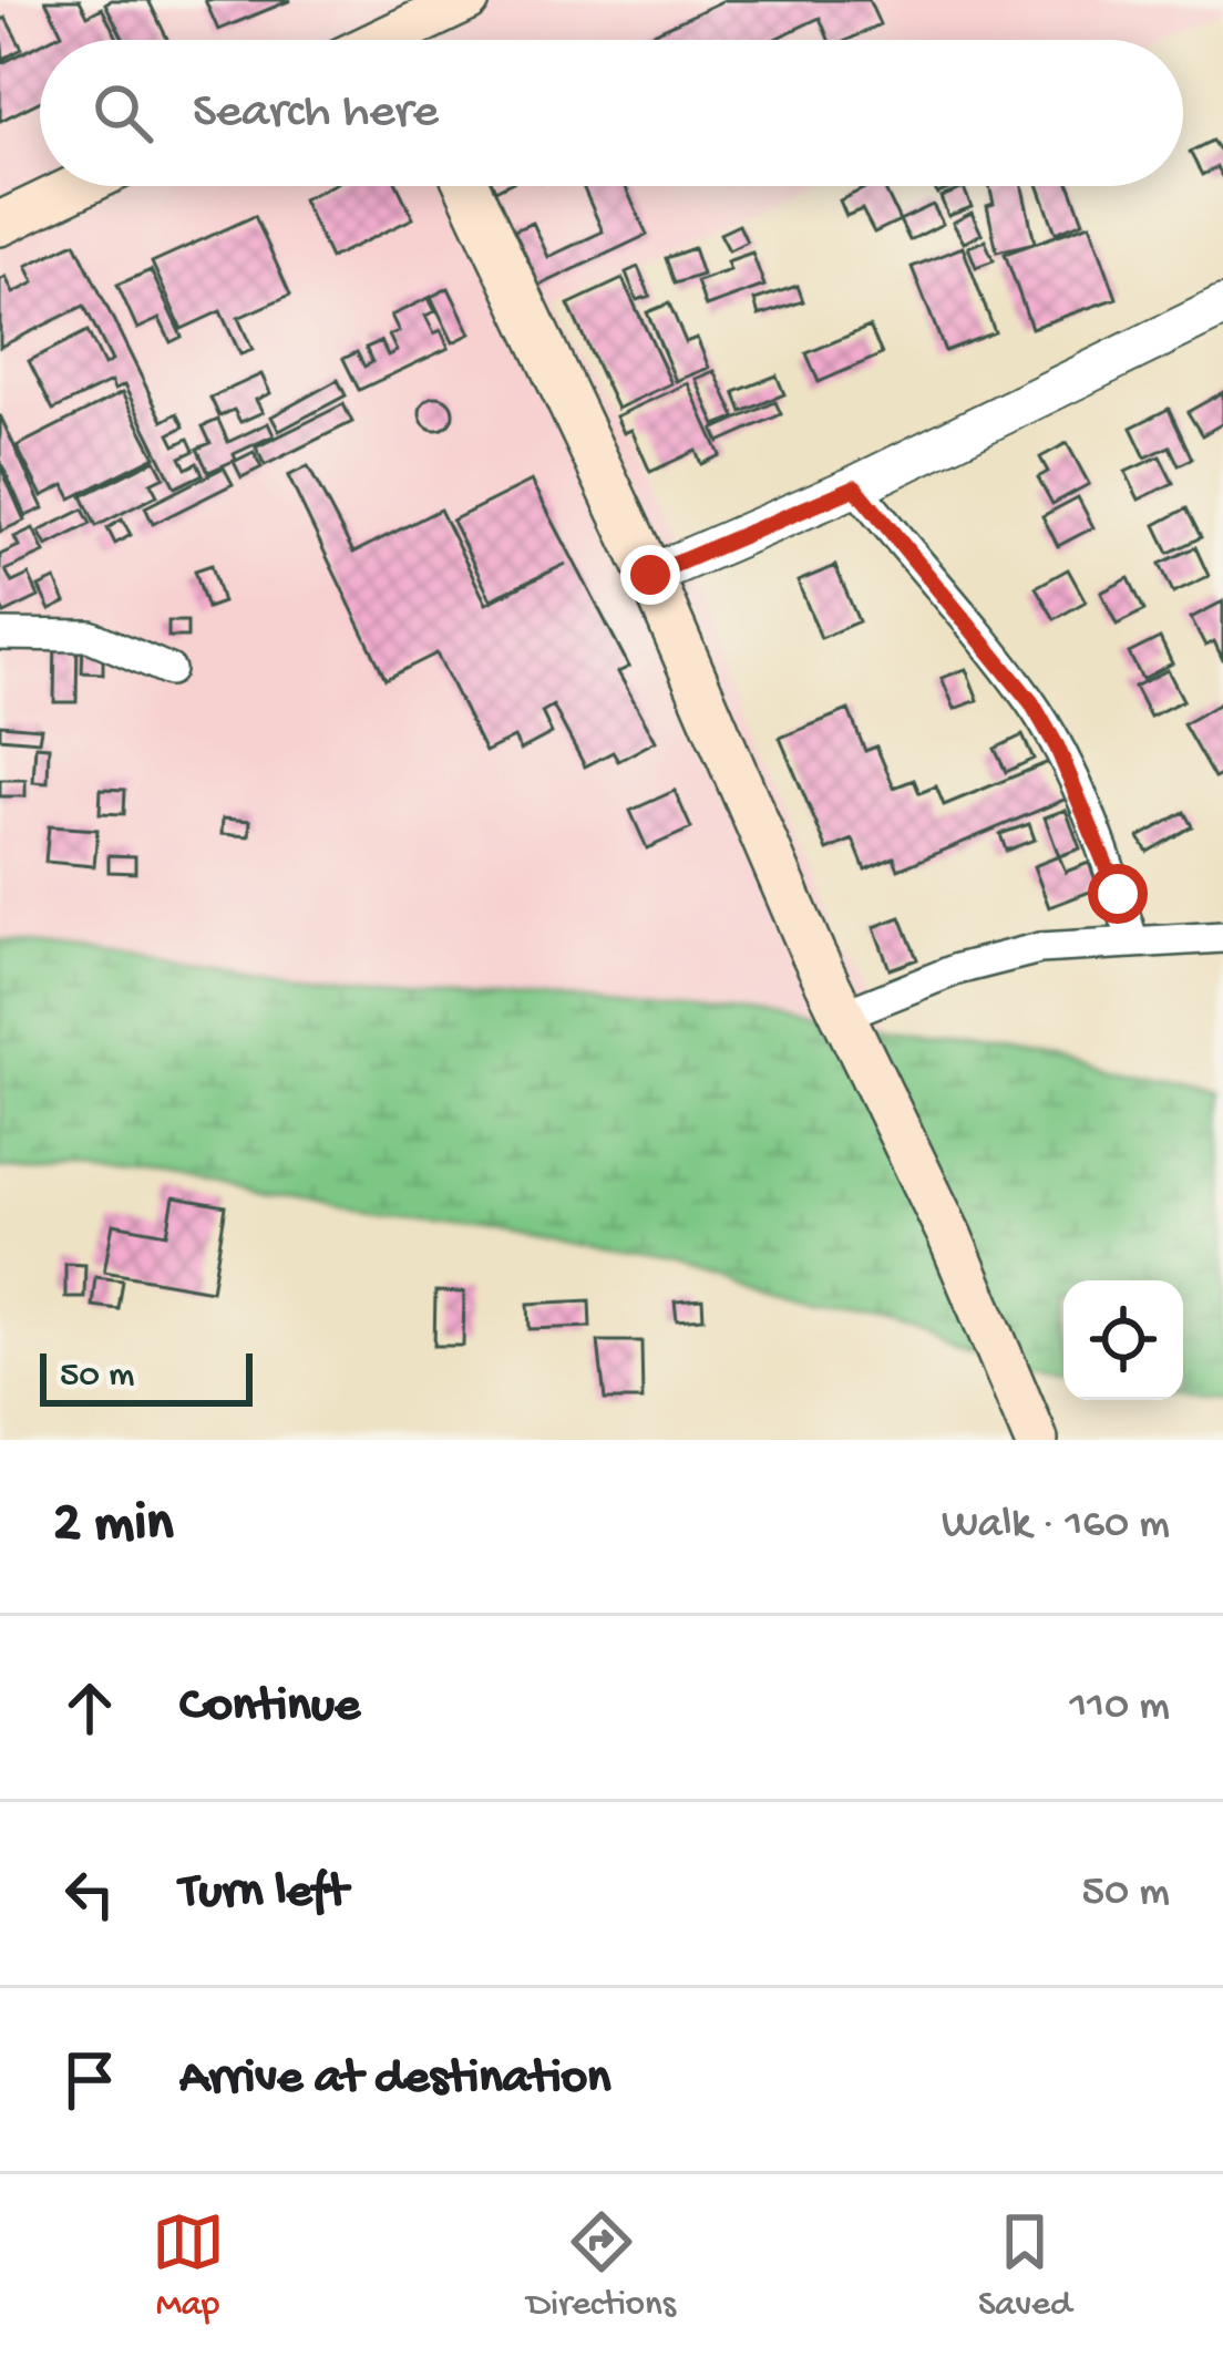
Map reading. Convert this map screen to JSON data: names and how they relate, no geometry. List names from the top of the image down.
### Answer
{
  "scale_bar": "50 m",
  "page": {
    "search": "Search here",
    "scale": "50 m",
    "heading": ["2 min", "Walk · 160 m"],
    "list": [
      ["Continue", "110 m"],
      ["Turn left", "50 m"],
      "Arrive at destination"
    ],
    "nav": ["Map", "Directions", "Saved"]
  }
}
